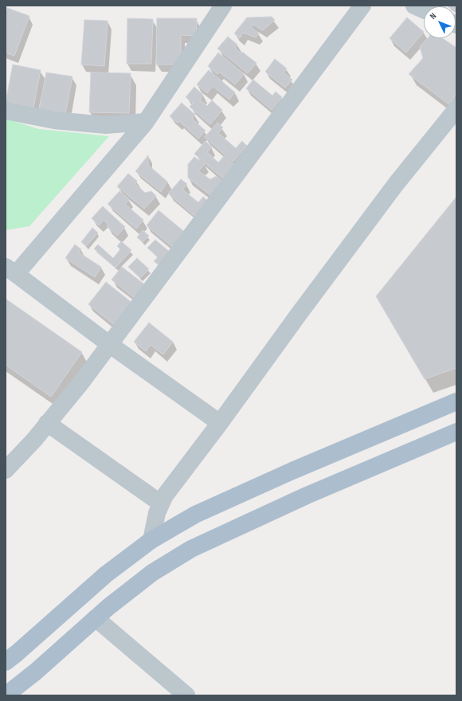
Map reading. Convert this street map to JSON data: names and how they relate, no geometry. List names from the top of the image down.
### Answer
{
  "north": "top left"
}
